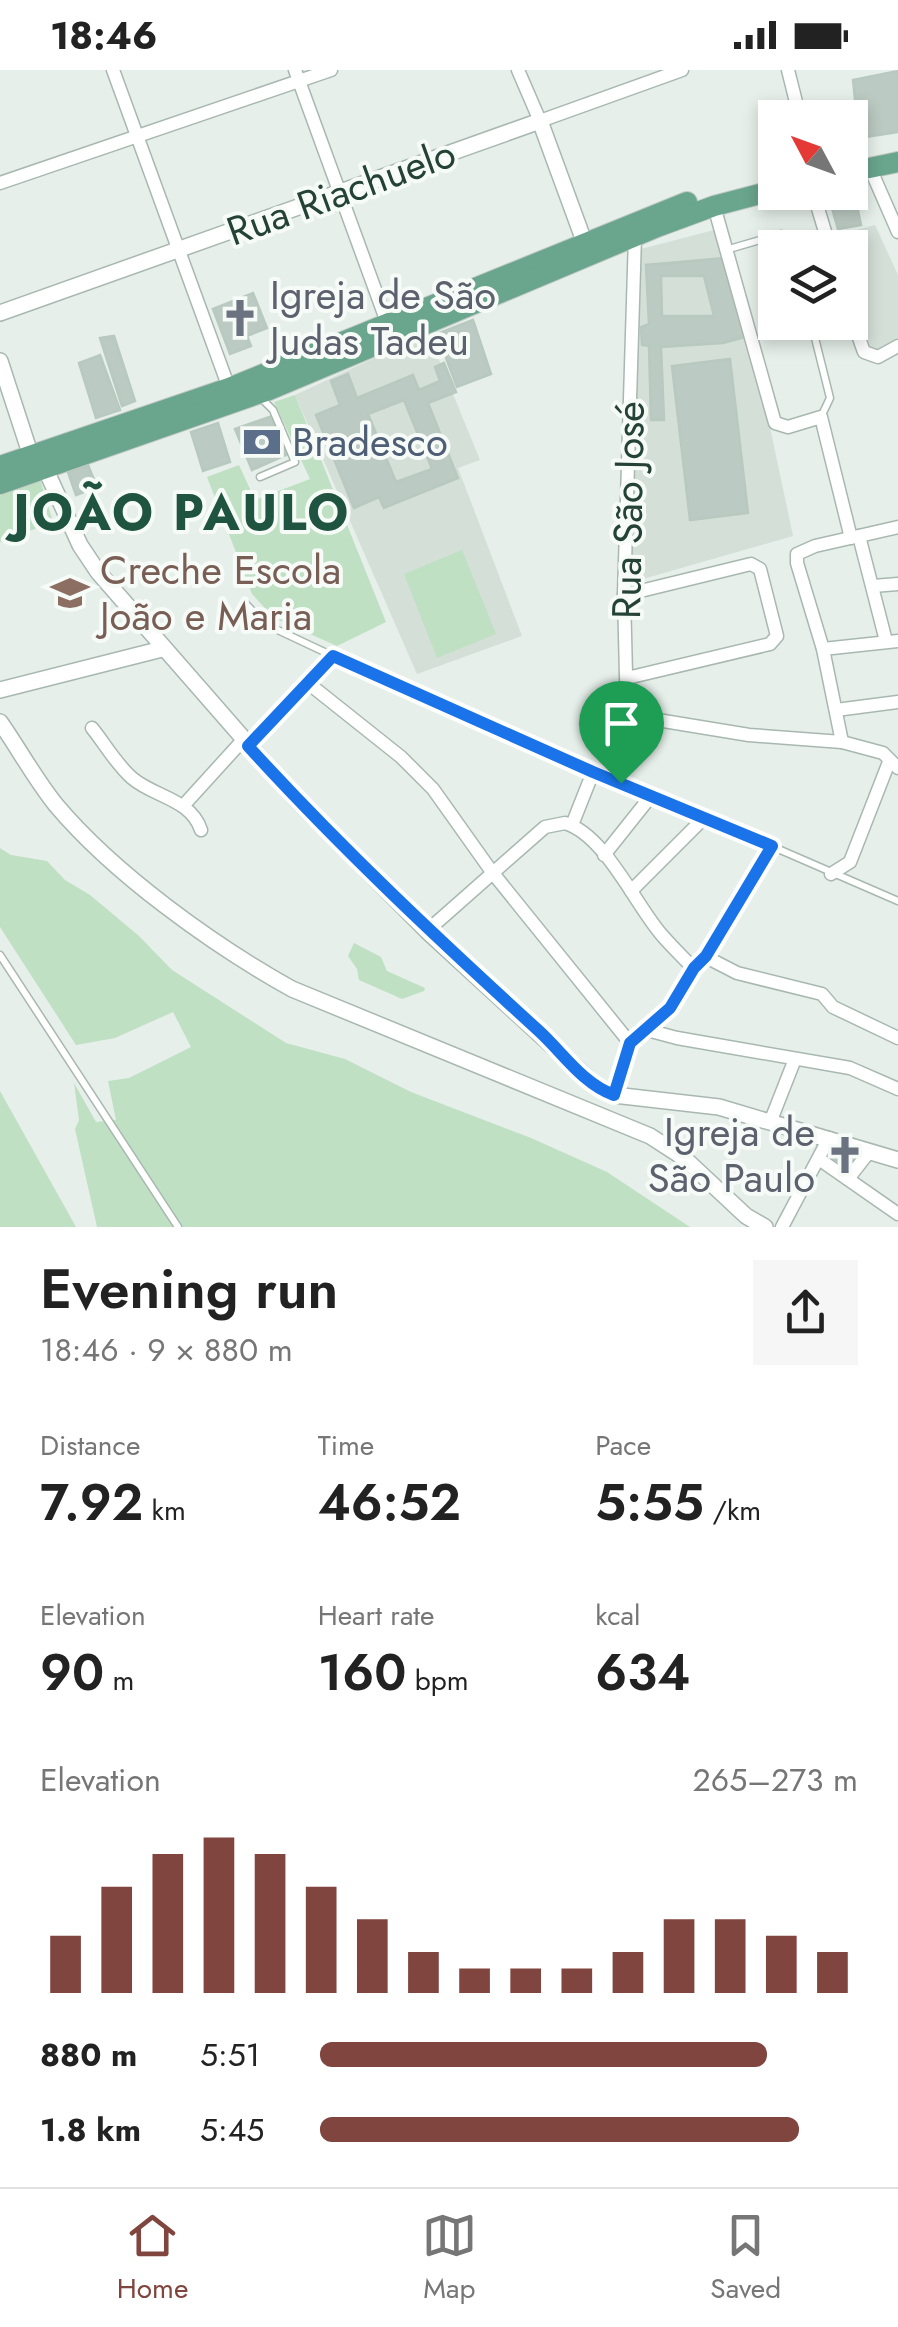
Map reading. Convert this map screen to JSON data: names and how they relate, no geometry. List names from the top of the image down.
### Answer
{
  "streets": {
    "street": ["Rua Riachuelo", "Rua São José"]
  },
  "districts": ["JOÃO PAULO"],
  "places": {
    "church": ["Igreja de São Judas Tadeu", "Igreja de São Paulo"],
    "bank": ["Bradesco"],
    "school or university": ["Creche Escola João e Maria"]
  },
  "north": "top left",
  "page": {
    "status": "18:46",
    "heading": ["Evening run", "18:46 · 9 × 880 m"],
    "stats": [
      ["Distance", "7.92 km"],
      ["Time", "46:52"],
      ["Pace", "5:55 /km"],
      ["Elevation", "90 m"],
      ["Heart rate", "160 bpm"],
      ["kcal", "634"]
    ],
    "chart": ["Elevation", "265–273 m"],
    "list": [
      {
        "name": "880 m",
        "note": "5:51"
      },
      {
        "name": "1.8 km",
        "note": "5:45"
      }
    ],
    "tabs": ["Home", "Map", "Saved"]
  }
}
